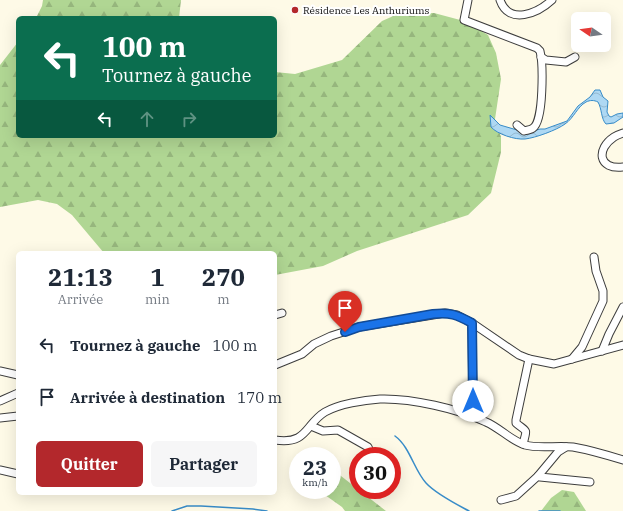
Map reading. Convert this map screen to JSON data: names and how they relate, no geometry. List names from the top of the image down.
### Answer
{
  "places": ["Résidence Les Anthuriums"],
  "north": "left",
  "page": {
    "turn": ["100 m", "Tournez à gauche"],
    "eta": [
      "21:13",
      "Arrivée",
      "1",
      "min",
      "270",
      "m"
    ],
    "list": [
      {
        "name": "Tournez à gauche",
        "value": "100 m"
      },
      {
        "name": "Arrivée à destination",
        "value": "170 m"
      }
    ],
    "buttons": ["Quitter", "Partager"],
    "speed": "23 km/h",
    "limit": "30"
  }
}
